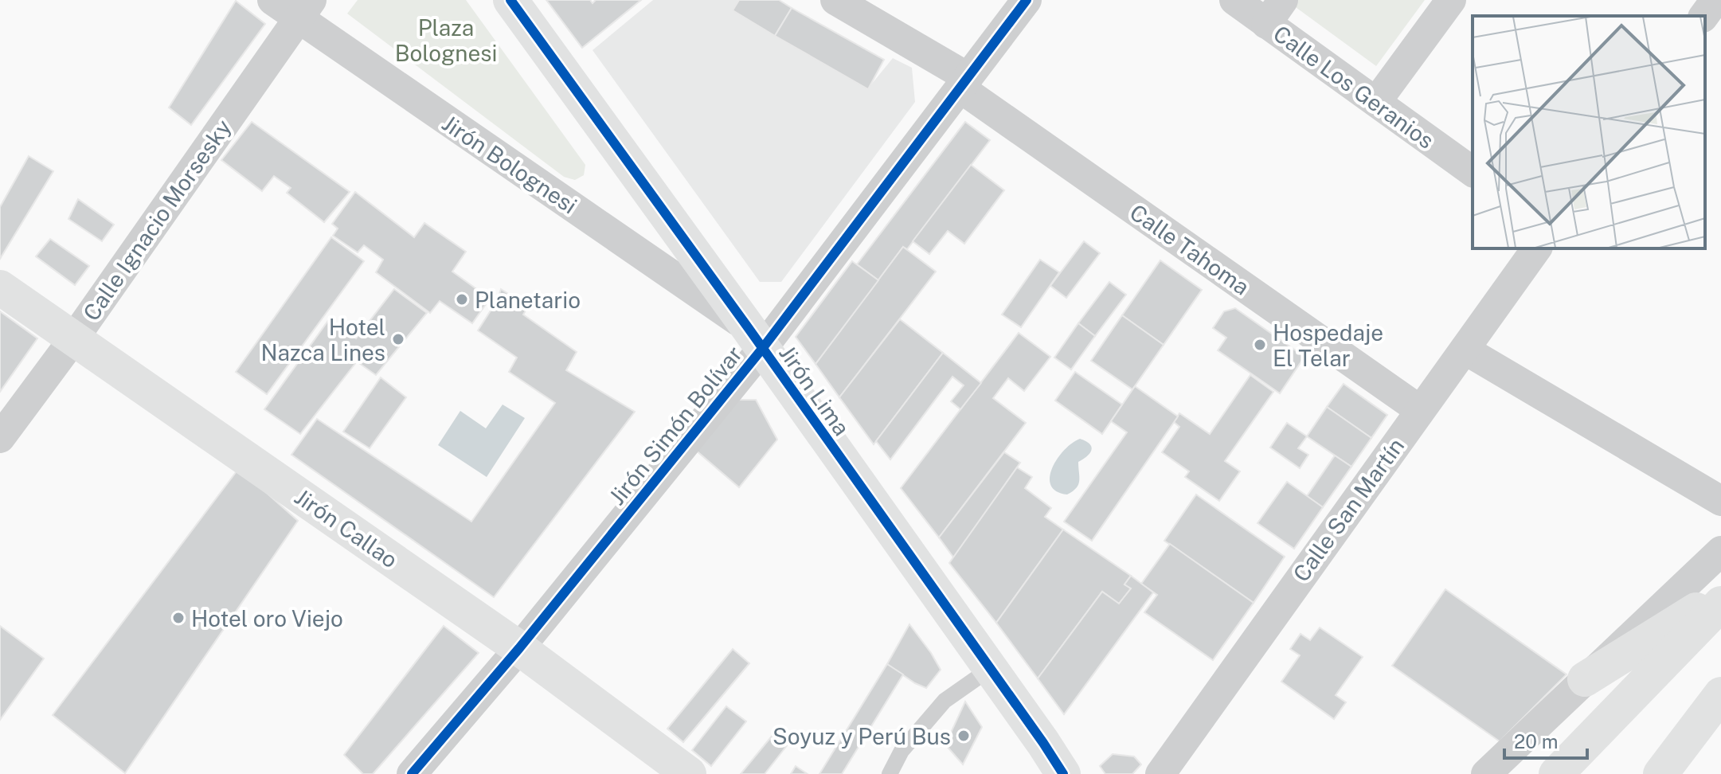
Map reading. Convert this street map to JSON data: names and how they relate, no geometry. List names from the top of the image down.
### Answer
{
  "streets": {
    "main road": ["Jirón Lima", "Jirón Callao"],
    "street": [
      "Calle Los Geranios",
      "Jirón Bolognesi",
      "Calle Ignacio Morsesky",
      "Calle Tahoma",
      "Jirón Simón Bolívar",
      "Calle San Martín"
    ]
  },
  "crossings": [
    ["Jirón Bolognesi", "Calle Ignacio Morsesky"],
    ["Jirón Bolognesi", "Jirón Lima"],
    ["Jirón Bolognesi", "Jirón Simón Bolívar"],
    ["Calle Ignacio Morsesky", "Jirón Callao"],
    ["Calle Tahoma", "Jirón Simón Bolívar"],
    ["Calle Tahoma", "Calle San Martín"],
    ["Jirón Lima", "Jirón Simón Bolívar"],
    ["Jirón Simón Bolívar", "Jirón Callao"]
  ],
  "parks": ["Plaza Bolognesi"],
  "places": [
    "Planetario",
    "Hotel Nazca Lines",
    "Hospedaje El Telar",
    "Hotel oro Viejo",
    "Soyuz y Perú Bus"
  ],
  "scale_bar": "20 m"
}
